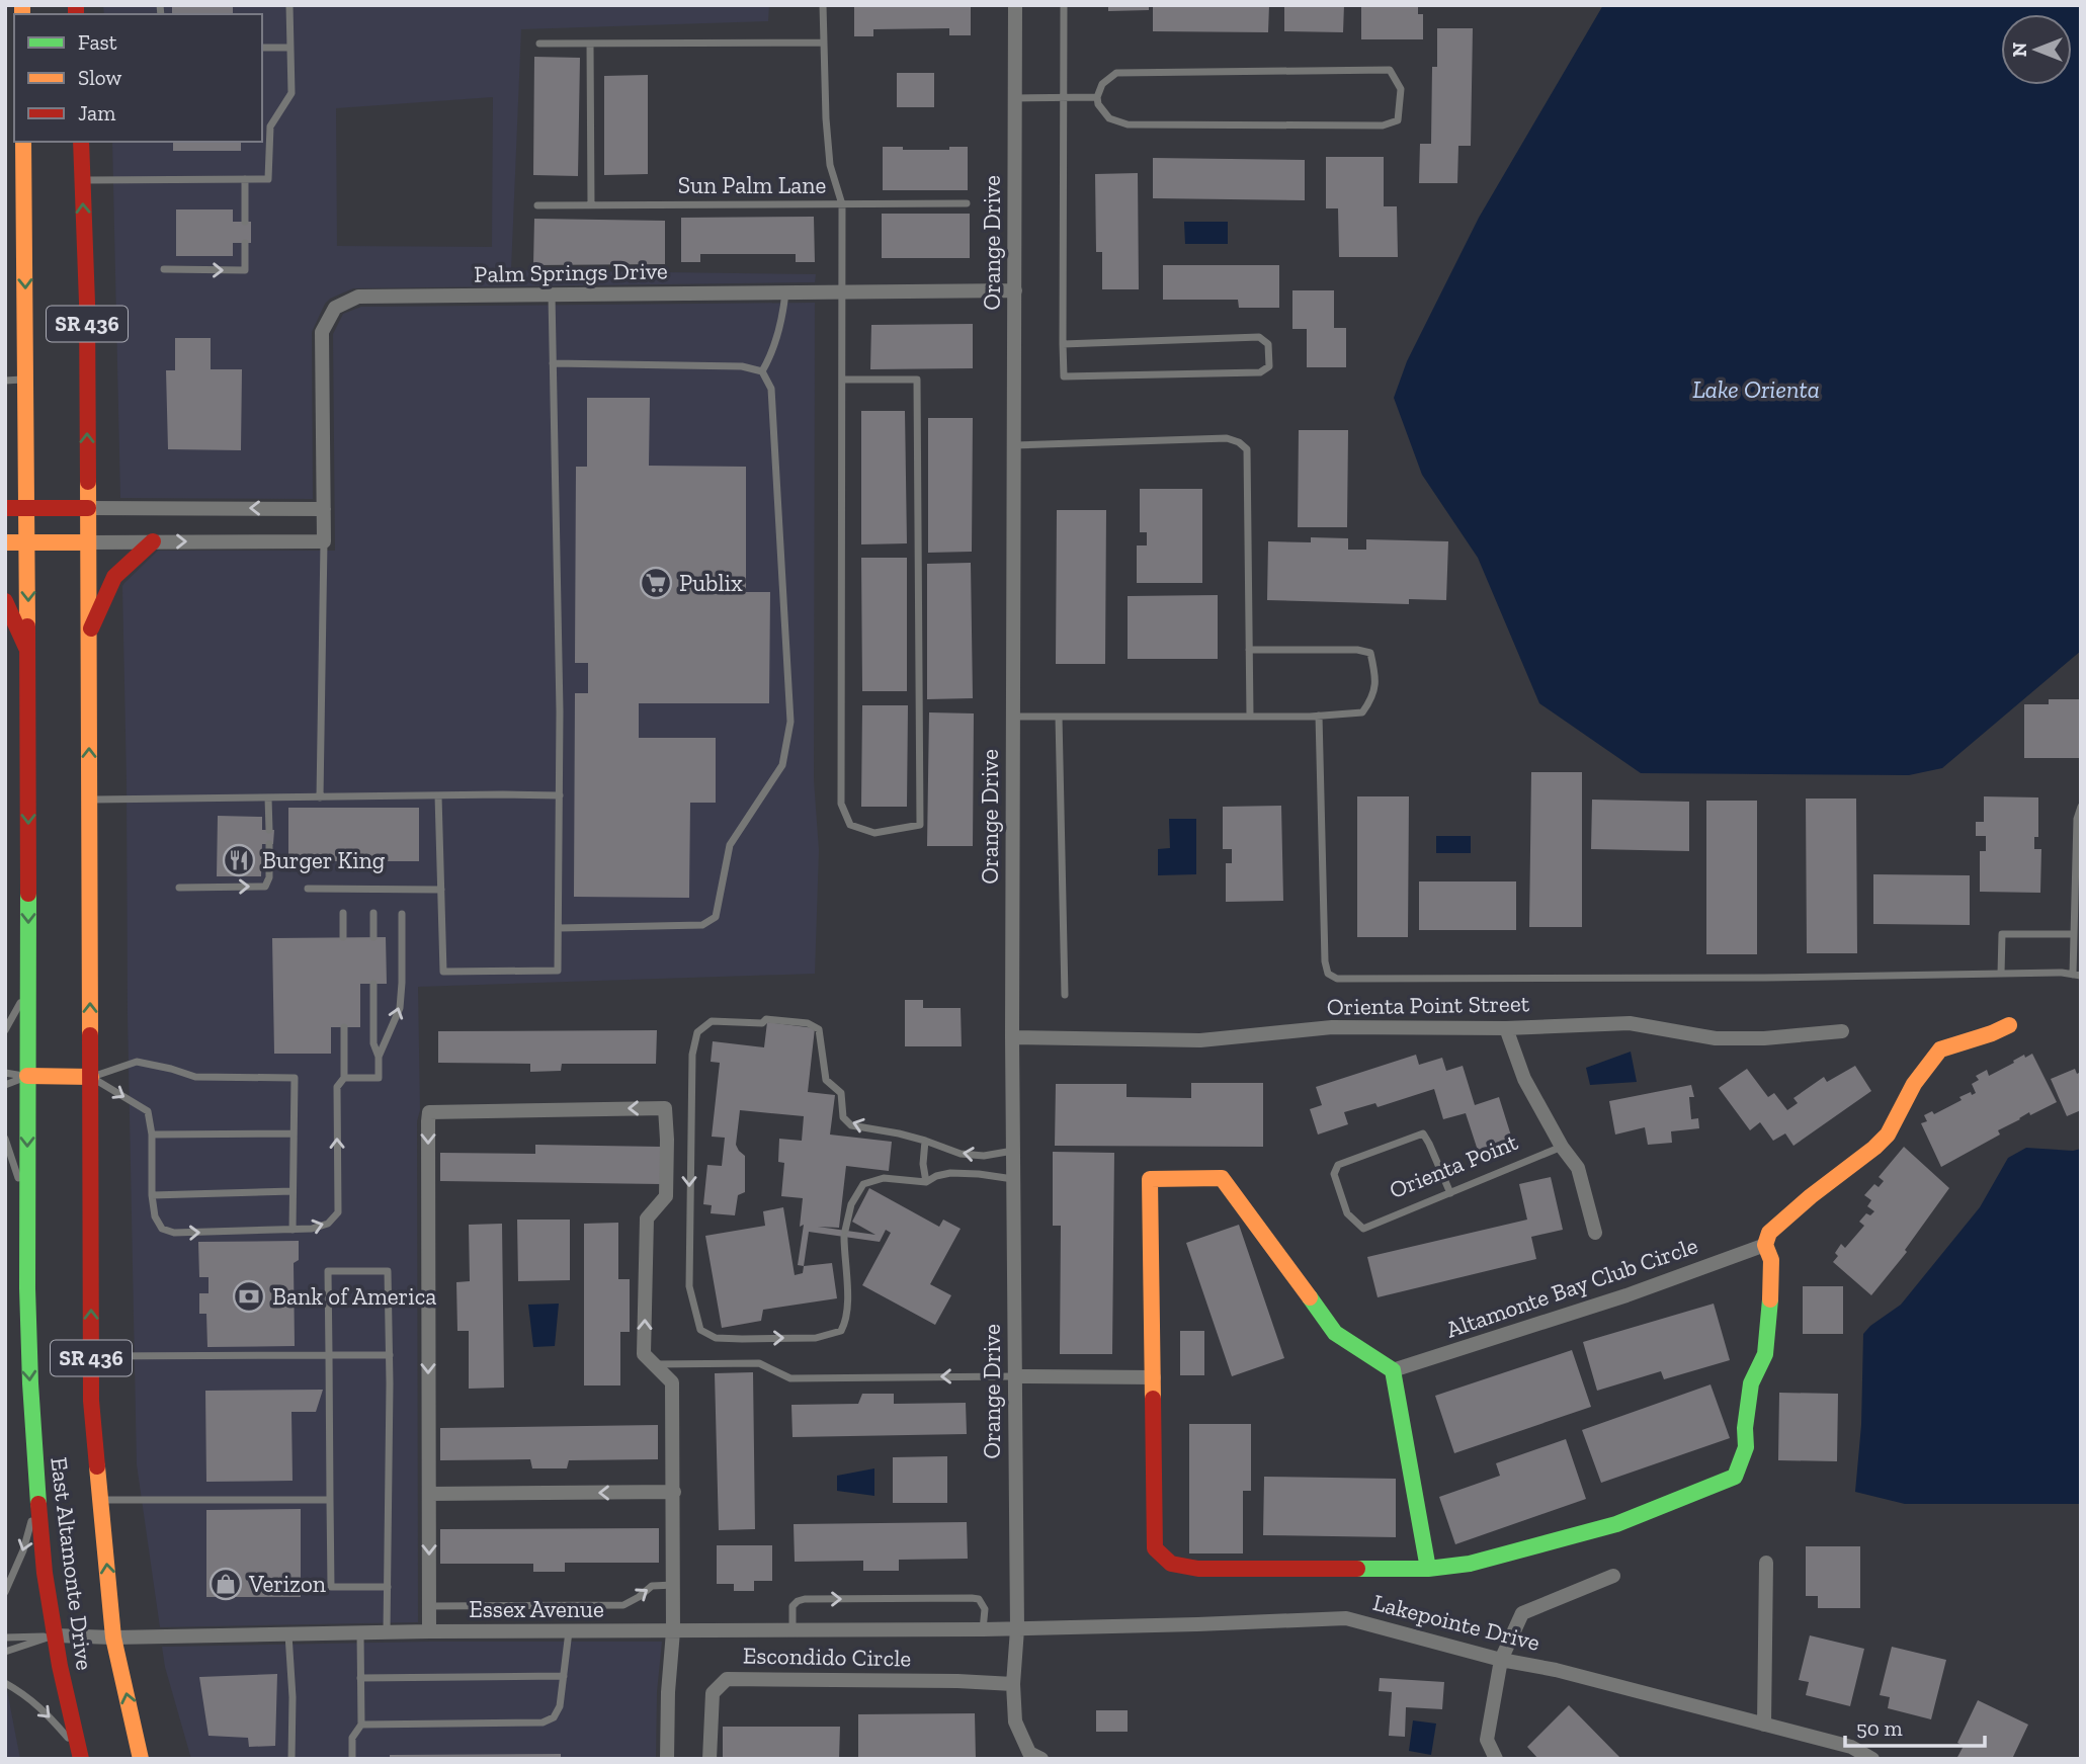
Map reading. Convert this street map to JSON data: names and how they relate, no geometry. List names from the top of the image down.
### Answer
{
  "streets": {
    "main road": ["SR 436", "East Altamonte Drive"],
    "street": [
      "Orange Drive",
      "Palm Springs Drive",
      "Orienta Point Street",
      "Altamonte Bay Club Circle",
      "Essex Avenue",
      "Lakepointe Drive",
      "Escondido Circle"
    ],
    "lane": ["Sun Palm Lane", "Orienta Point"]
  },
  "crossings": [
    ["Orange Drive", "Palm Springs Drive"],
    ["Orange Drive", "Orienta Point Street"],
    ["Orange Drive", "Essex Avenue"],
    ["Orange Drive", "Lakepointe Drive"],
    ["SR 436", "East Altamonte Drive"],
    ["SR 436", "Essex Avenue"],
    ["East Altamonte Drive", "Essex Avenue"],
    ["Essex Avenue", "Lakepointe Drive"]
  ],
  "water": ["Lake Orienta"],
  "places": {
    "supermarket": ["Publix"],
    "restaurant": ["Burger King"],
    "bank": ["Bank of America"],
    "shop": ["Verizon"]
  },
  "legend": ["Fast", "Slow", "Jam"],
  "scale_bar": "50 m",
  "north": "left"
}
